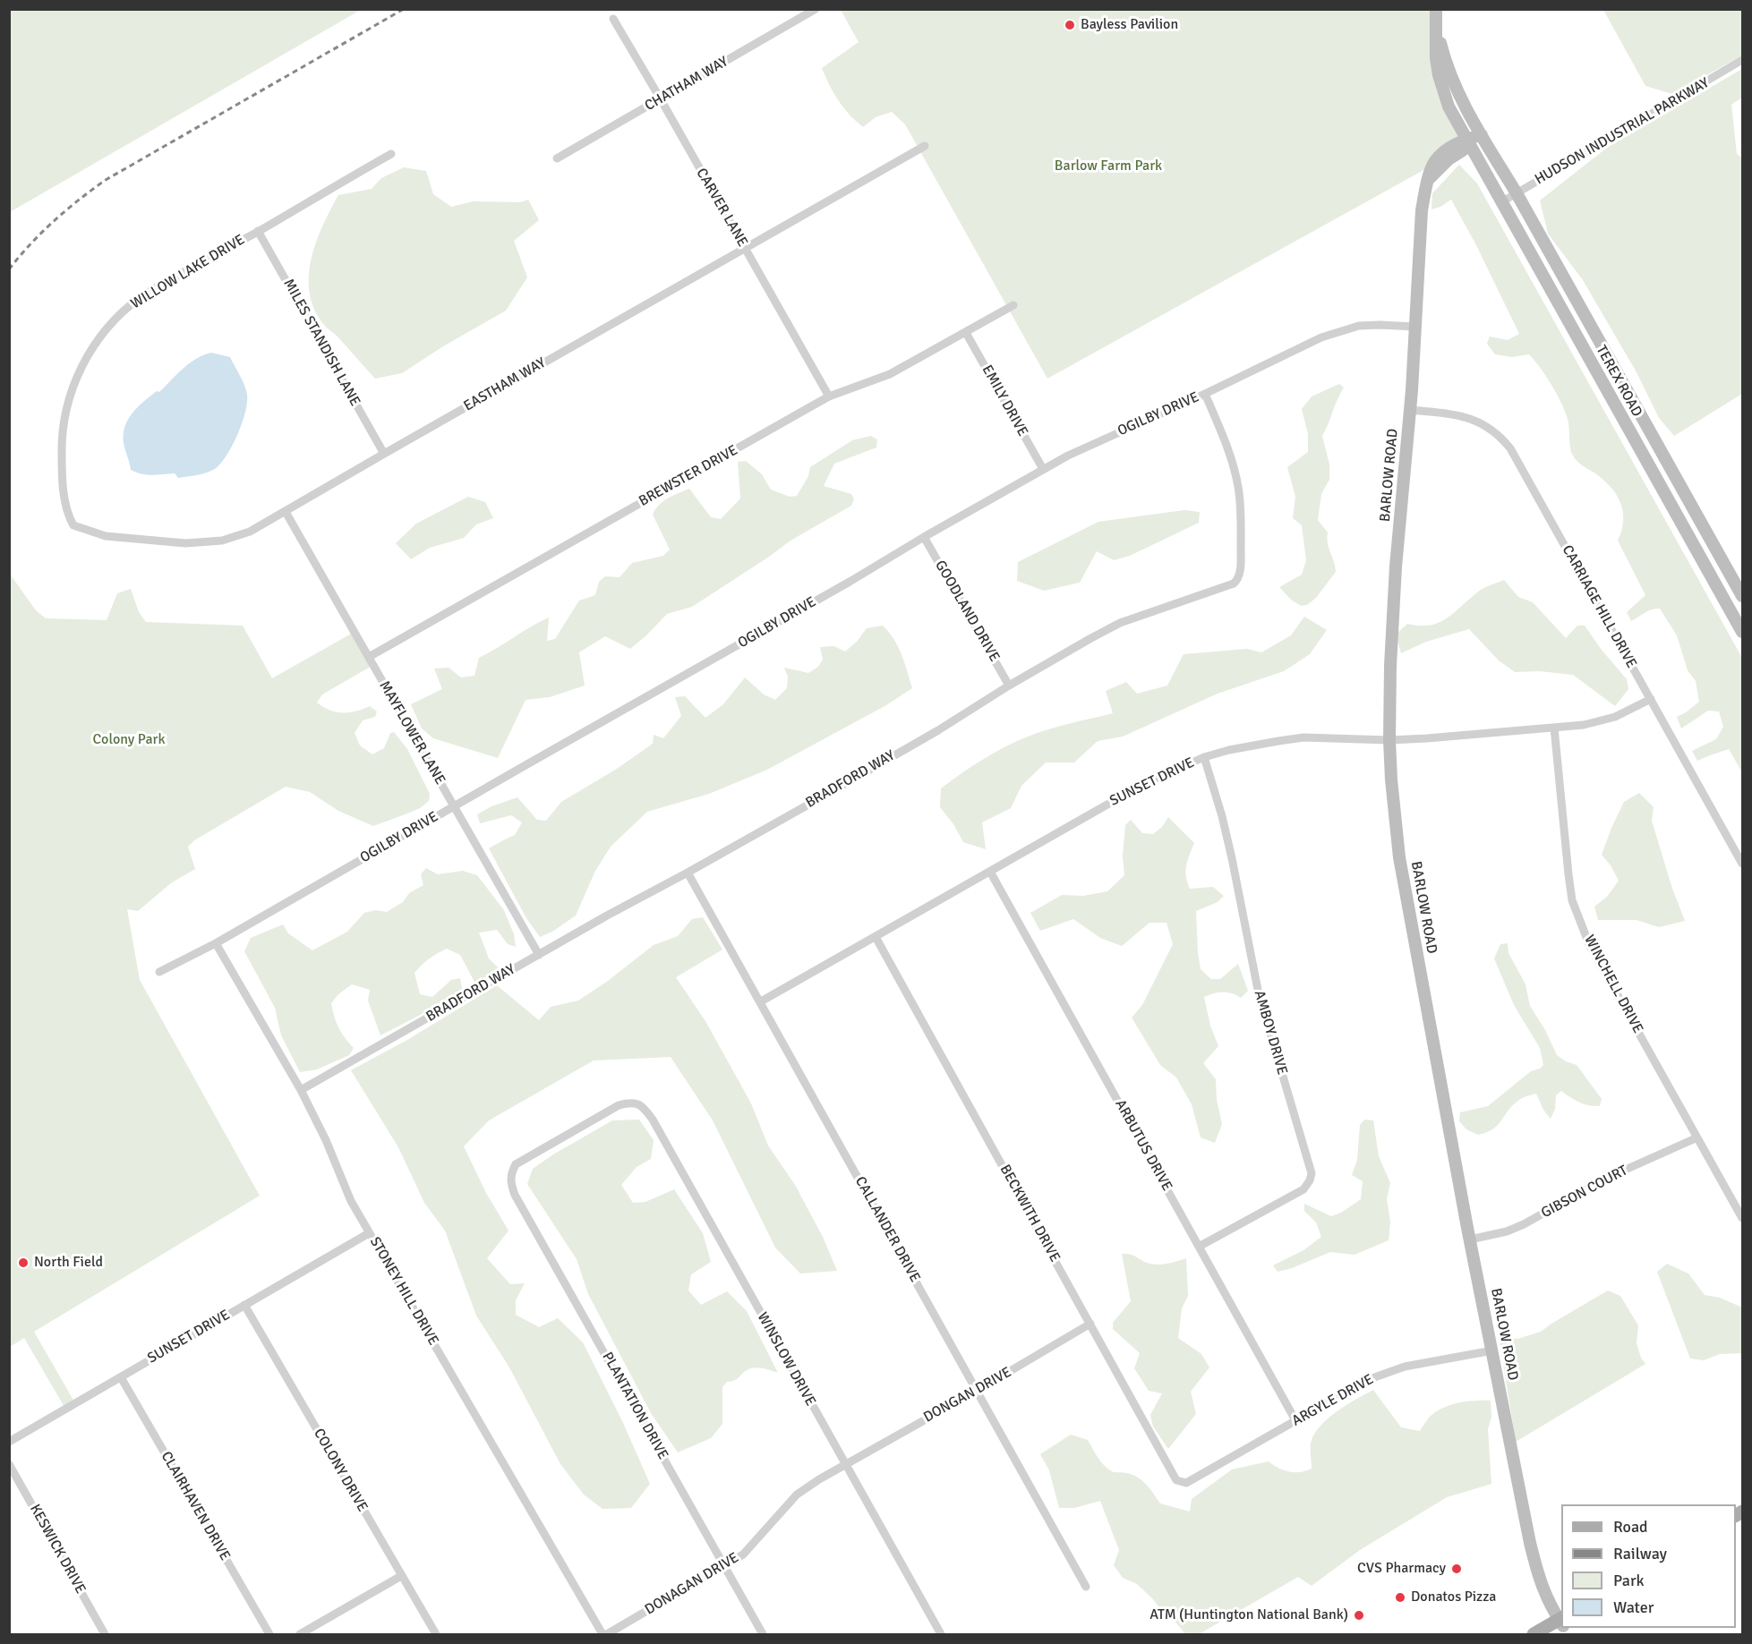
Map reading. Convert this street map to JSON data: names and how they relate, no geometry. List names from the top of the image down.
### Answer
{
  "streets": {
    "street": [
      "CHATHAM WAY",
      "HUDSON INDUSTRIAL PARKWAY",
      "CARVER LANE",
      "WILLOW LAKE DRIVE",
      "MILES STANDISH LANE",
      "TEREX ROAD",
      "EASTHAM WAY",
      "EMILY DRIVE",
      "OGILBY DRIVE",
      "BARLOW ROAD",
      "BREWSTER DRIVE",
      "CARRIAGE HILL DRIVE",
      "GOODLAND DRIVE",
      "MAYFLOWER LANE",
      "BRADFORD WAY",
      "SUNSET DRIVE",
      "WINCHELL DRIVE",
      "AMBOY DRIVE",
      "ARBUTUS DRIVE",
      "GIBSON COURT",
      "BECKWITH DRIVE",
      "CALLANDER DRIVE",
      "STONEY HILL DRIVE",
      "WINSLOW DRIVE",
      "DONGAN DRIVE",
      "ARGYLE DRIVE",
      "PLANTATION DRIVE",
      "COLONY DRIVE",
      "CLAIRHAVEN DRIVE",
      "KESWICK DRIVE",
      "DONAGAN DRIVE"
    ]
  },
  "crossings": [
    ["CHATHAM WAY", "CARVER LANE"],
    ["HUDSON INDUSTRIAL PARKWAY", "TEREX ROAD"],
    ["CARVER LANE", "EASTHAM WAY"],
    ["CARVER LANE", "BREWSTER DRIVE"],
    ["WILLOW LAKE DRIVE", "MILES STANDISH LANE"],
    ["WILLOW LAKE DRIVE", "EASTHAM WAY"],
    ["MILES STANDISH LANE", "EASTHAM WAY"],
    ["TEREX ROAD", "BARLOW ROAD"],
    ["EASTHAM WAY", "MAYFLOWER LANE"],
    ["EMILY DRIVE", "OGILBY DRIVE"],
    ["EMILY DRIVE", "BREWSTER DRIVE"],
    ["OGILBY DRIVE", "BARLOW ROAD"],
    ["OGILBY DRIVE", "GOODLAND DRIVE"],
    ["OGILBY DRIVE", "MAYFLOWER LANE"],
    ["OGILBY DRIVE", "BRADFORD WAY"],
    ["OGILBY DRIVE", "STONEY HILL DRIVE"],
    ["BARLOW ROAD", "CARRIAGE HILL DRIVE"],
    ["BARLOW ROAD", "SUNSET DRIVE"],
    ["BARLOW ROAD", "GIBSON COURT"],
    ["BARLOW ROAD", "ARGYLE DRIVE"],
    ["BREWSTER DRIVE", "MAYFLOWER LANE"],
    ["CARRIAGE HILL DRIVE", "SUNSET DRIVE"],
    ["GOODLAND DRIVE", "BRADFORD WAY"],
    ["MAYFLOWER LANE", "BRADFORD WAY"],
    ["BRADFORD WAY", "CALLANDER DRIVE"],
    ["BRADFORD WAY", "STONEY HILL DRIVE"],
    ["SUNSET DRIVE", "WINCHELL DRIVE"],
    ["SUNSET DRIVE", "AMBOY DRIVE"],
    ["SUNSET DRIVE", "ARBUTUS DRIVE"],
    ["SUNSET DRIVE", "BECKWITH DRIVE"],
    ["SUNSET DRIVE", "CALLANDER DRIVE"],
    ["SUNSET DRIVE", "STONEY HILL DRIVE"],
    ["SUNSET DRIVE", "COLONY DRIVE"],
    ["SUNSET DRIVE", "CLAIRHAVEN DRIVE"],
    ["WINCHELL DRIVE", "GIBSON COURT"],
    ["AMBOY DRIVE", "ARBUTUS DRIVE"],
    ["ARBUTUS DRIVE", "ARGYLE DRIVE"],
    ["BECKWITH DRIVE", "DONGAN DRIVE"],
    ["BECKWITH DRIVE", "ARGYLE DRIVE"],
    ["CALLANDER DRIVE", "DONGAN DRIVE"],
    ["WINSLOW DRIVE", "DONGAN DRIVE"],
    ["WINSLOW DRIVE", "PLANTATION DRIVE"],
    ["WINSLOW DRIVE", "DONAGAN DRIVE"],
    ["DONGAN DRIVE", "DONAGAN DRIVE"],
    ["PLANTATION DRIVE", "DONAGAN DRIVE"]
  ],
  "parks": ["Barlow Farm Park", "Colony Park"],
  "places": [
    "Bayless Pavilion",
    "North Field",
    "CVS Pharmacy",
    "Donatos Pizza",
    "ATM (Huntington National Bank)"
  ],
  "legend": [
    "Road",
    "Railway",
    "Park",
    "Water"
  ]
}
